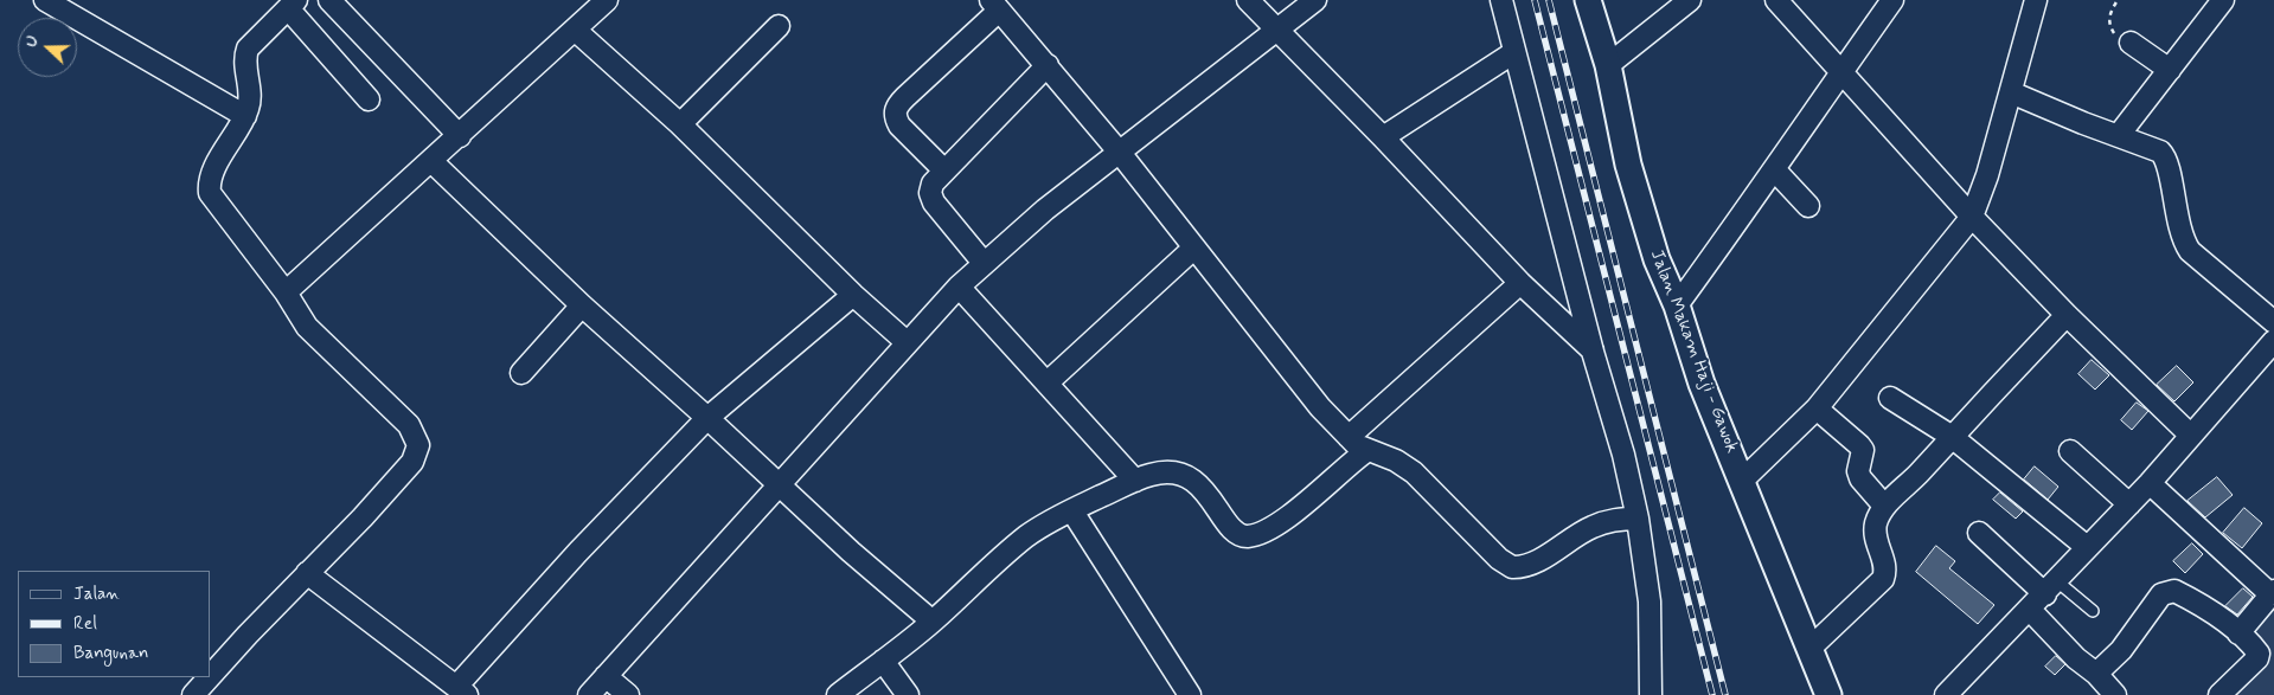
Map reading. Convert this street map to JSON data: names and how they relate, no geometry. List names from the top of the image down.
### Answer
{
  "streets": {
    "street": ["Jalan Makam Haji - Gawok"]
  },
  "legend": ["Jalan", "Rel", "Bangunan"],
  "north": "left"
}
